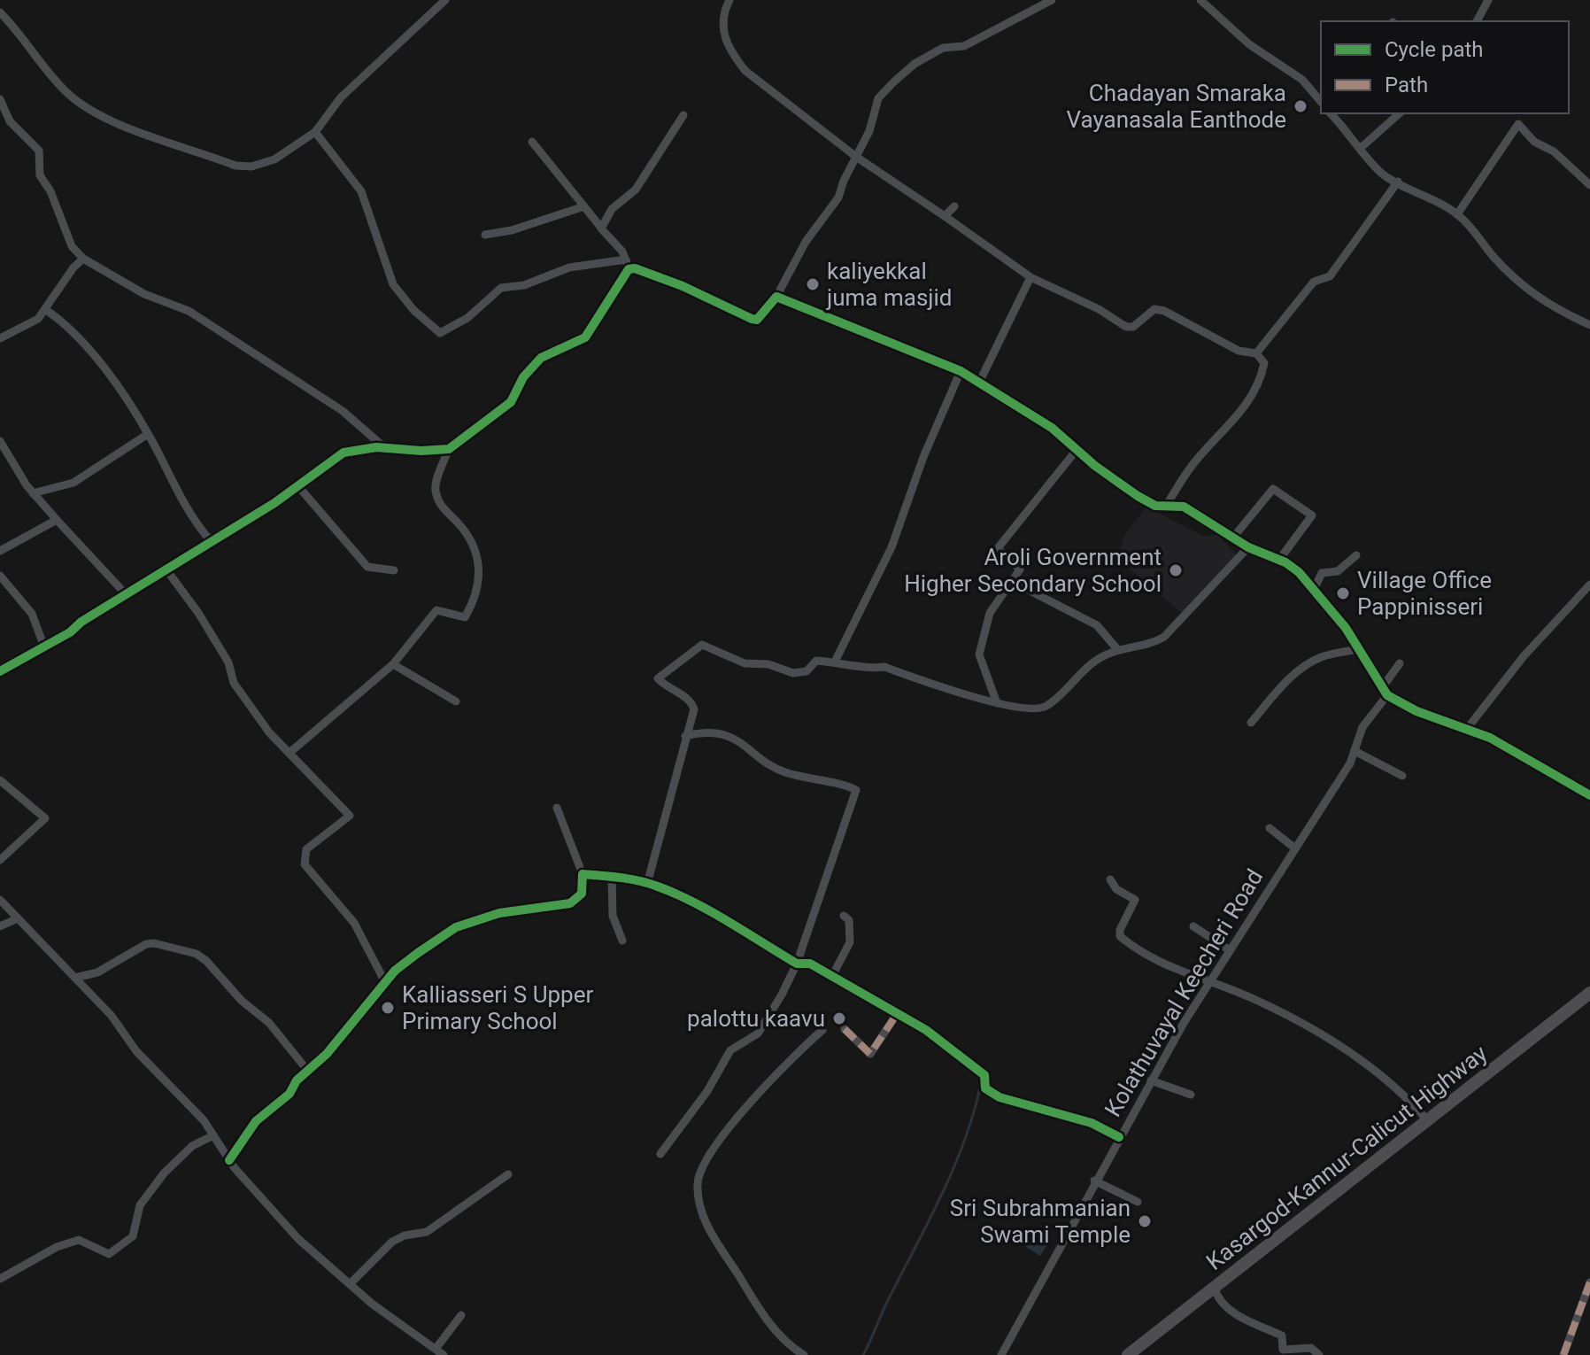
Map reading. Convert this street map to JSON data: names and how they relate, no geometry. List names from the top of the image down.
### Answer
{
  "streets": {
    "highway": ["Kasargod-Kannur-Calicut Highway"],
    "street": ["Kolathuvayal Keecheri Road"]
  },
  "places": [
    "Chadayan Smaraka Vayanasala Eanthode",
    "kaliyekkal juma masjid",
    "Aroli Government Higher Secondary School",
    "Village Office Pappinisseri",
    "Kalliasseri S Upper Primary School",
    "palottu kaavu",
    "Sri Subrahmanian Swami Temple"
  ],
  "legend": ["Cycle path", "Path"]
}
